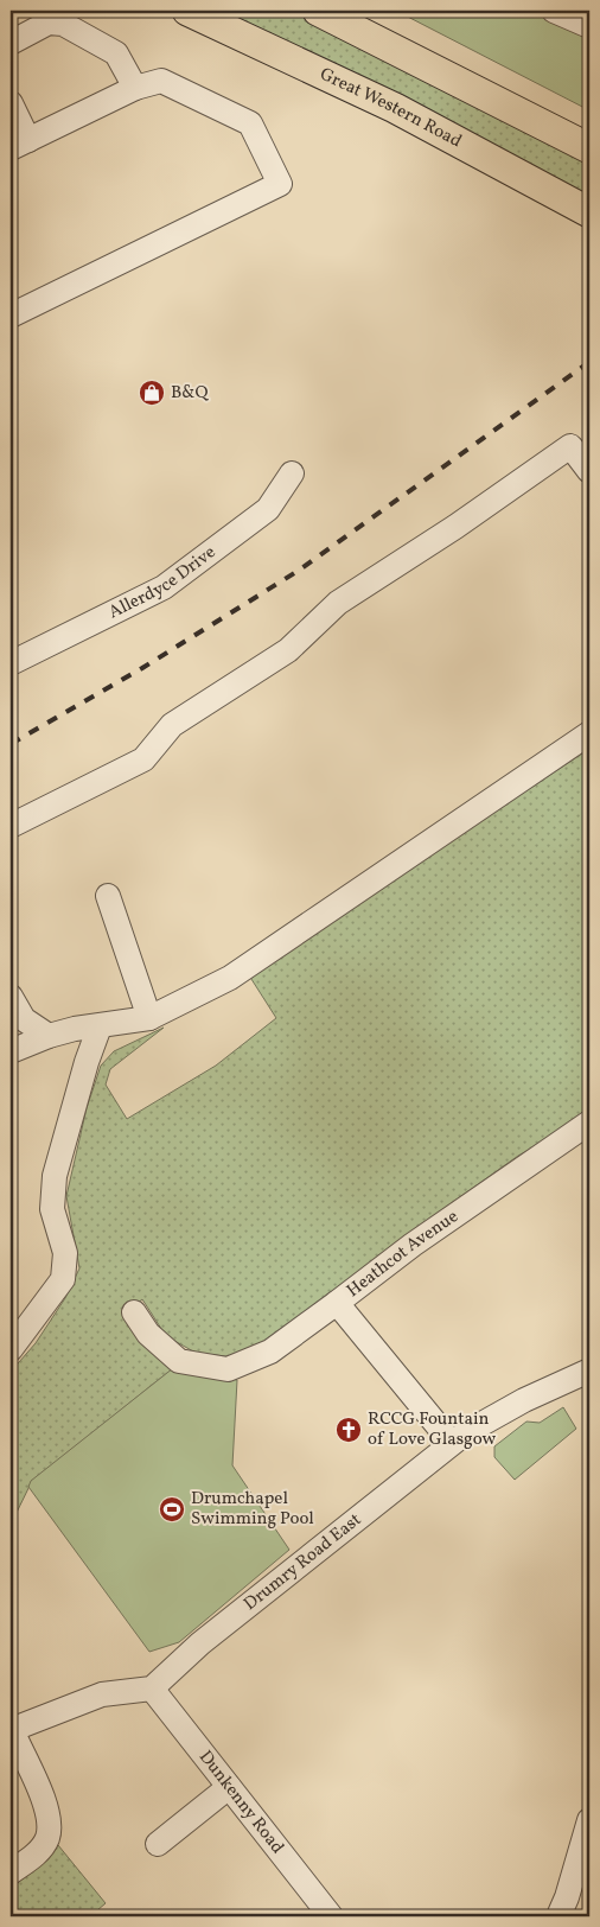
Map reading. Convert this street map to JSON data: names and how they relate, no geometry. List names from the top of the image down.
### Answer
{
  "streets": {
    "main road": ["Great Western Road"],
    "street": [
      "Allerdyce Drive",
      "Heathcot Avenue",
      "Drumry Road East",
      "Dunkenny Road"
    ]
  },
  "crossings": [
    ["Heathcot Avenue", "Drumry Road East"],
    ["Drumry Road East", "Dunkenny Road"]
  ],
  "places": {
    "shop": ["B&Q"],
    "church": ["RCCG Fountain of Love Glasgow"],
    "sports": ["Drumchapel Swimming Pool"]
  }
}
